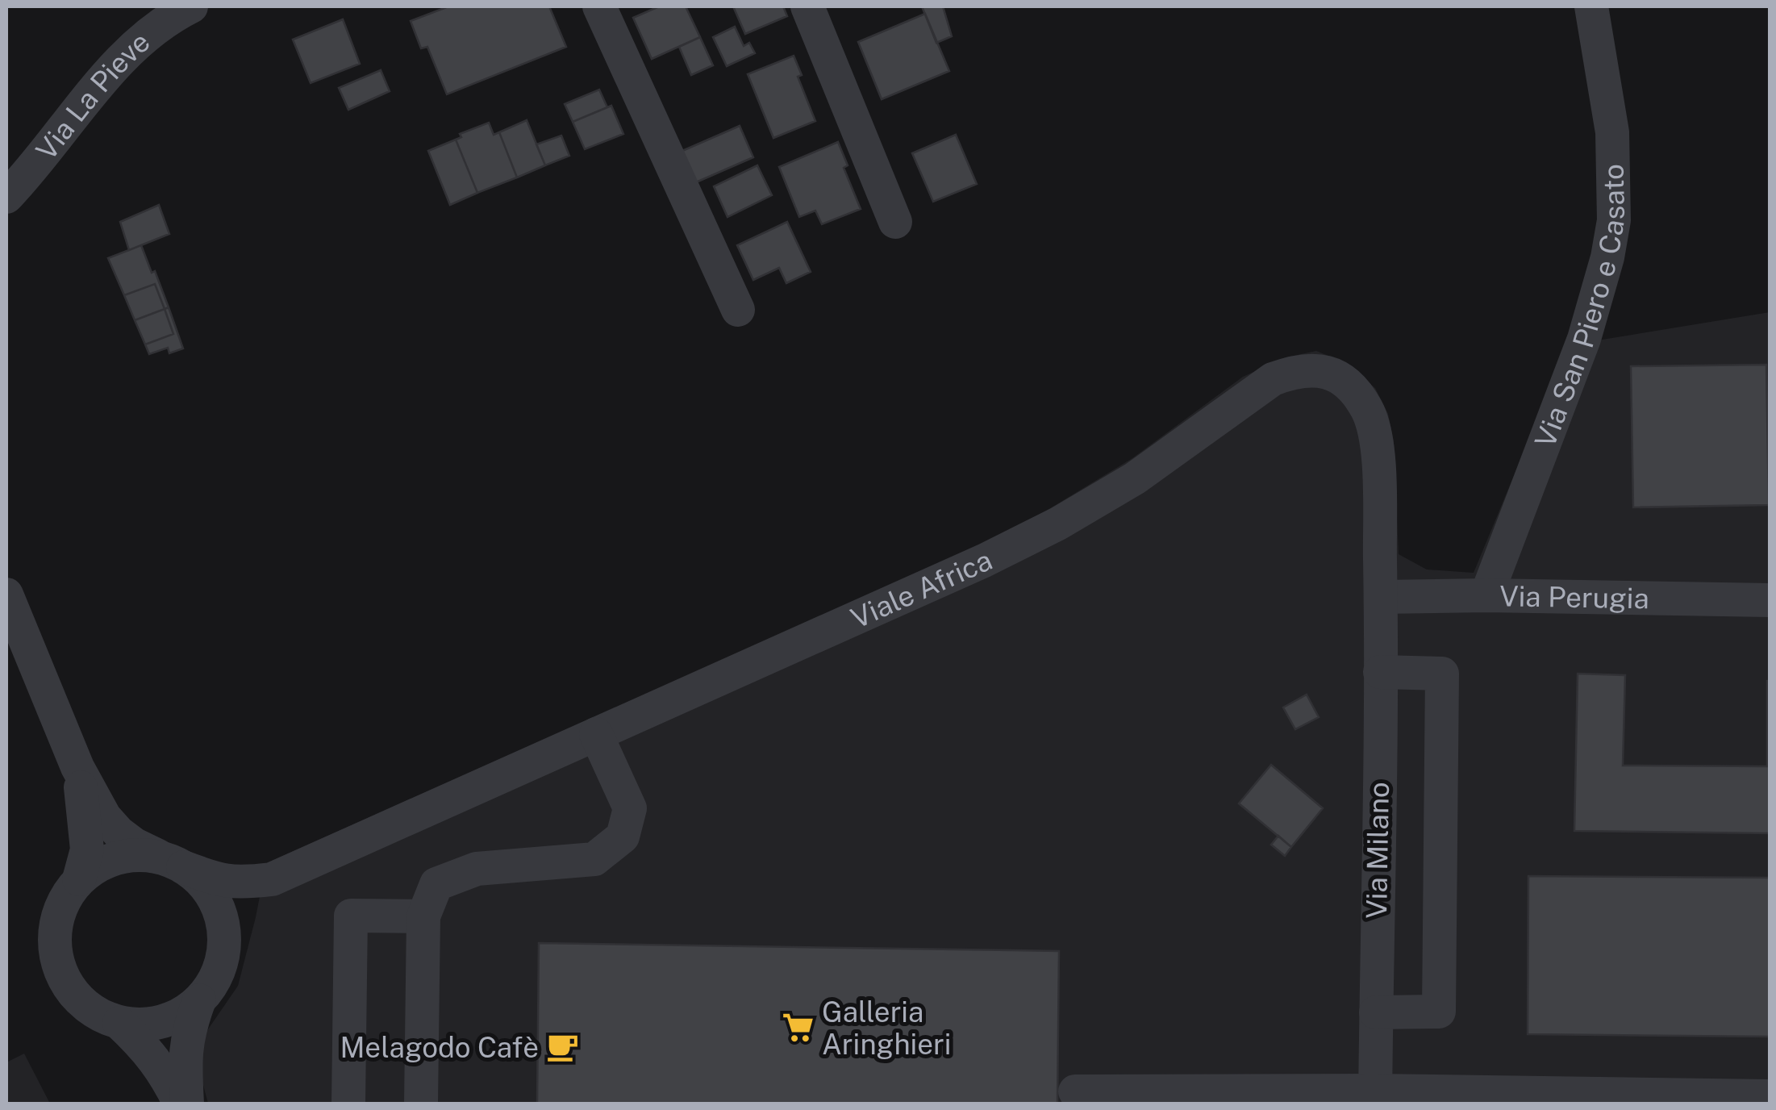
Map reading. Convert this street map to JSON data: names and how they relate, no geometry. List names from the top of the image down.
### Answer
{
  "streets": {
    "street": [
      "Via La Pieve",
      "Via San Piero e Casato",
      "Viale Africa",
      "Via Perugia",
      "Via Milano"
    ]
  },
  "crossings": [
    ["Via San Piero e Casato", "Via Perugia"],
    ["Viale Africa", "Via Perugia"],
    ["Viale Africa", "Via Milano"],
    ["Via Perugia", "Via Milano"]
  ],
  "places": {
    "supermarket": ["Galleria Aringhieri"],
    "cafe": ["Melagodo Cafè"]
  }
}
